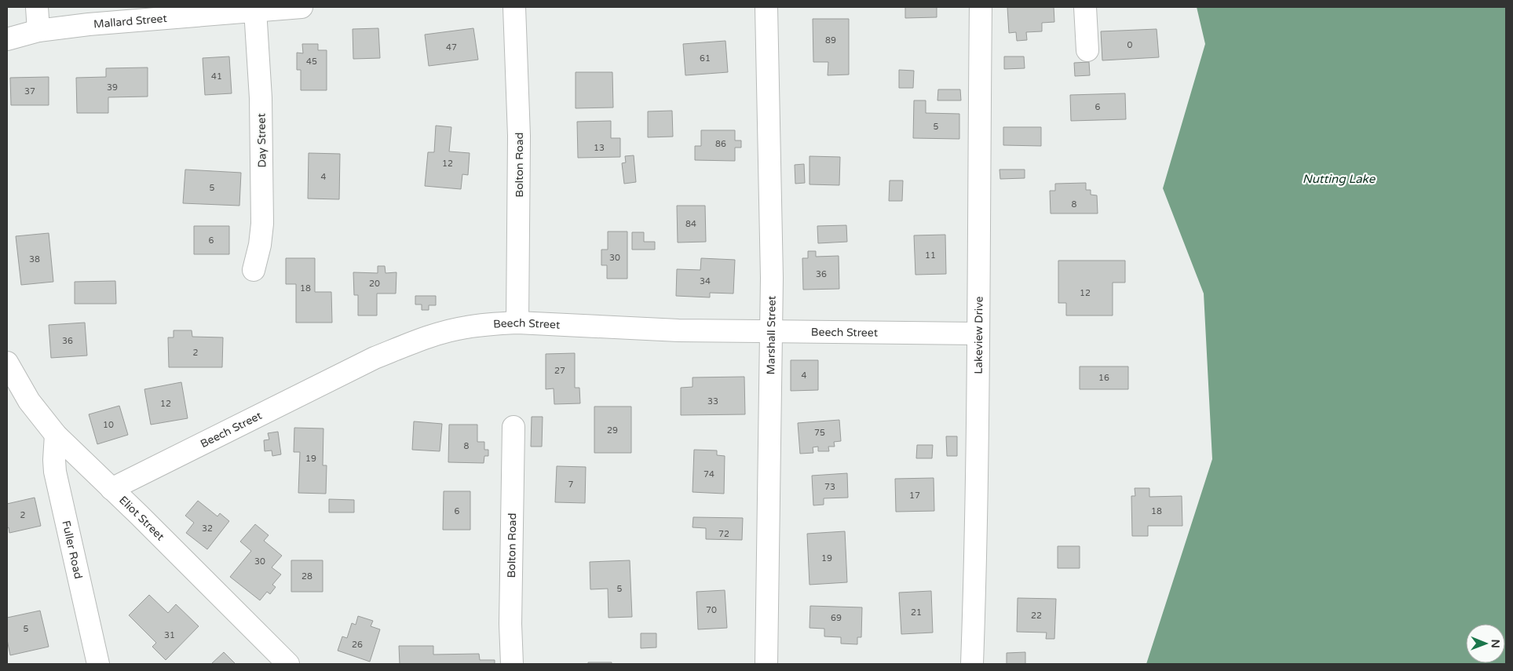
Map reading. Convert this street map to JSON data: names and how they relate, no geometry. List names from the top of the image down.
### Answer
{
  "streets": {
    "street": [
      "Mallard Street",
      "Day Street",
      "Bolton Road",
      "Beech Street",
      "Marshall Street",
      "Lakeview Drive",
      "Eliot Street",
      "Fuller Road"
    ]
  },
  "crossings": [
    ["Mallard Street", "Day Street"],
    ["Bolton Road", "Beech Street"],
    ["Beech Street", "Marshall Street"],
    ["Beech Street", "Lakeview Drive"],
    ["Beech Street", "Eliot Street"],
    ["Eliot Street", "Fuller Road"]
  ],
  "water": ["Nutting Lake"],
  "house_numbers": [
    "89",
    "0",
    "47",
    "61",
    "45",
    "41",
    "39",
    "37",
    "6",
    "5",
    "86",
    "13",
    "12",
    "4",
    "5",
    "8",
    "84",
    "6",
    "11",
    "30",
    "38",
    "36",
    "34",
    "20",
    "18",
    "12",
    "36",
    "2",
    "27",
    "4",
    "16",
    "33",
    "12",
    "10",
    "29",
    "75",
    "8",
    "19",
    "74",
    "7",
    "73",
    "17",
    "6",
    "18",
    "2",
    "32",
    "72",
    "19",
    "30",
    "28",
    "5",
    "70",
    "21",
    "22",
    "69",
    "5",
    "31",
    "26"
  ],
  "north": "right"
}
